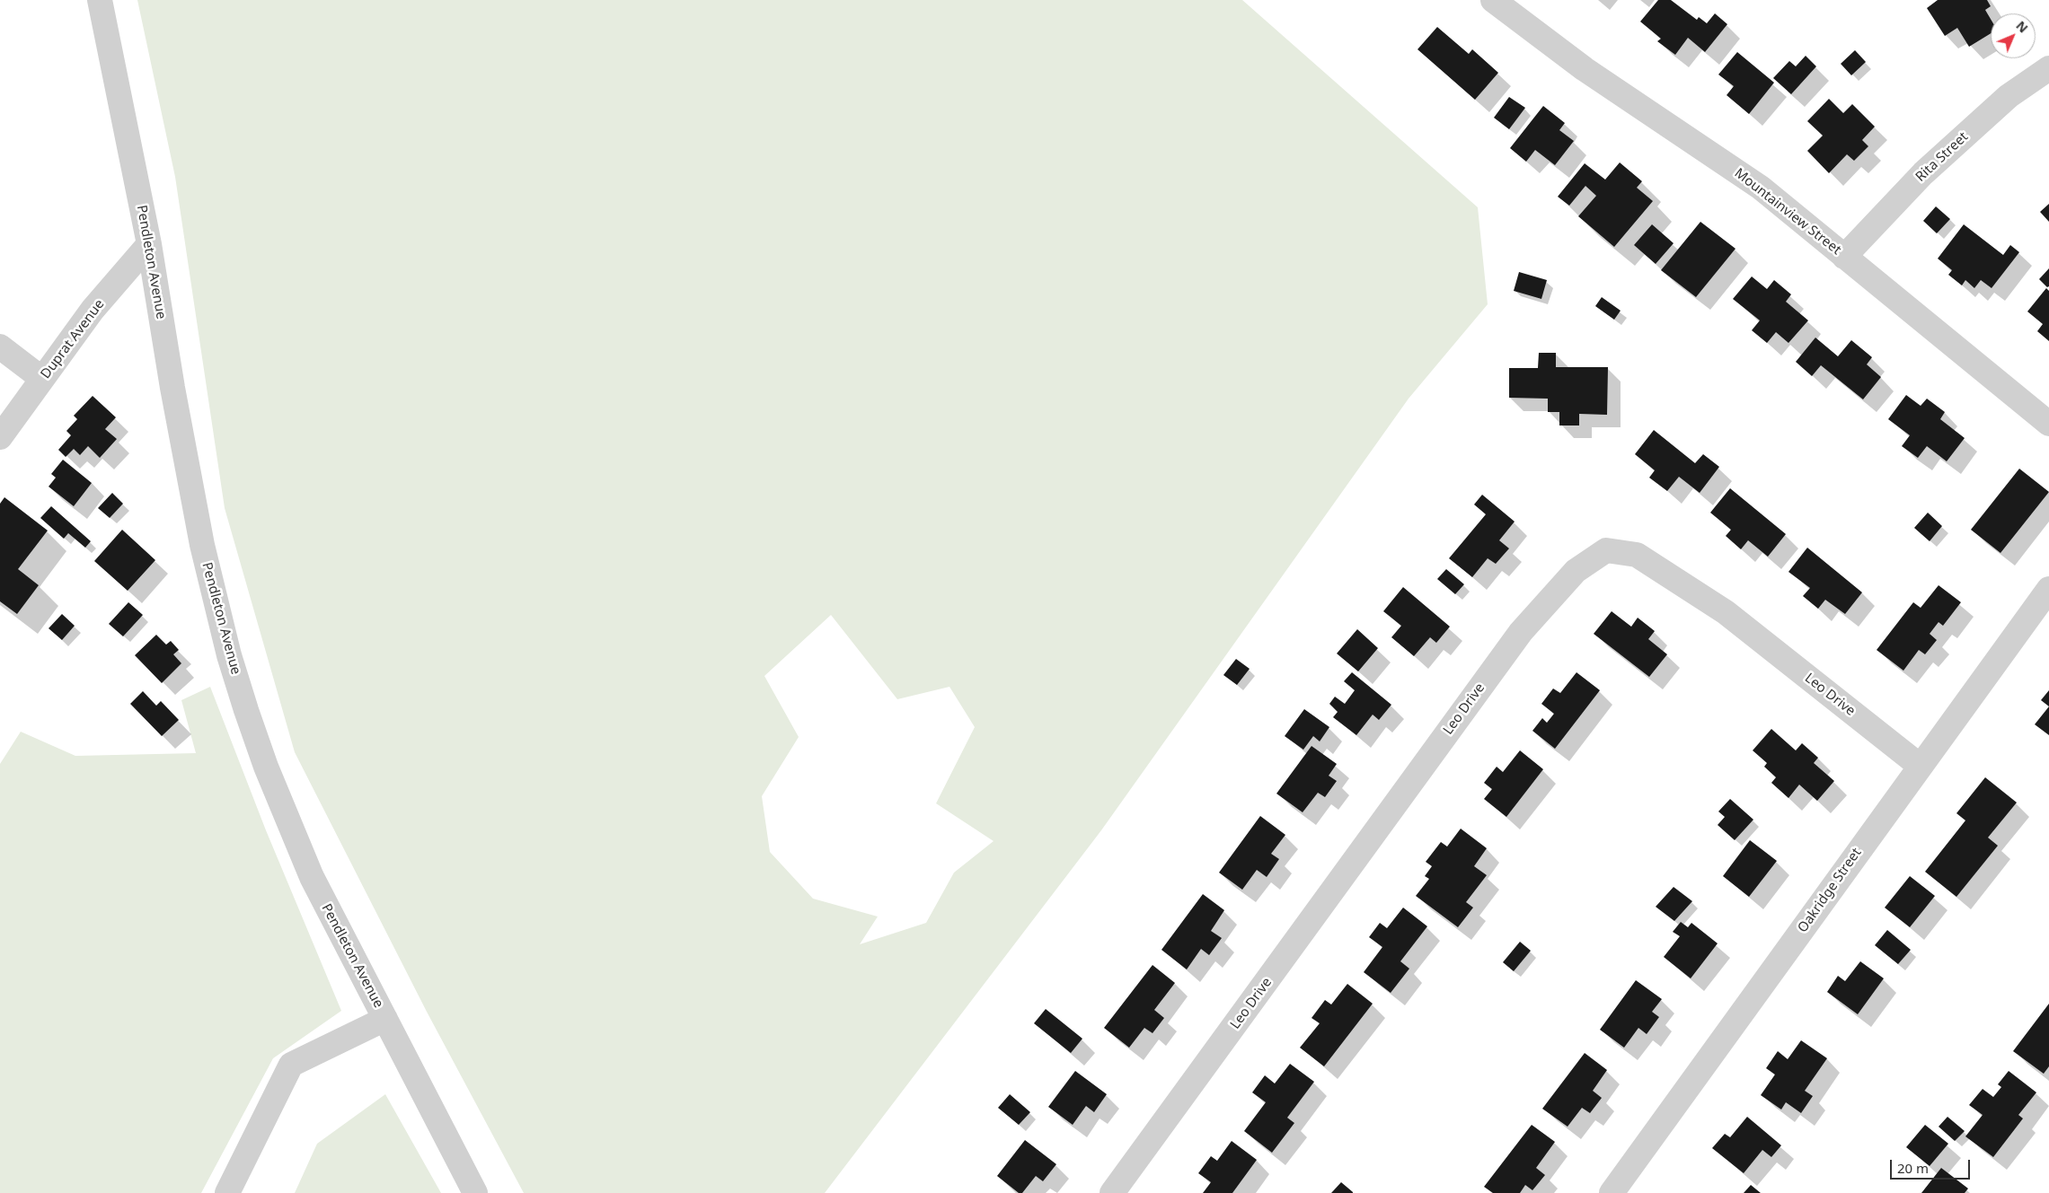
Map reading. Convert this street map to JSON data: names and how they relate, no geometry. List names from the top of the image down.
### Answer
{
  "streets": {
    "street": [
      "Rita Street",
      "Mountainview Street",
      "Pendleton Avenue",
      "Duprat Avenue",
      "Leo Drive",
      "Oakridge Street"
    ]
  },
  "crossings": [
    ["Rita Street", "Mountainview Street"],
    ["Pendleton Avenue", "Duprat Avenue"],
    ["Leo Drive", "Oakridge Street"]
  ],
  "scale_bar": "20 m",
  "north": "top right"
}
